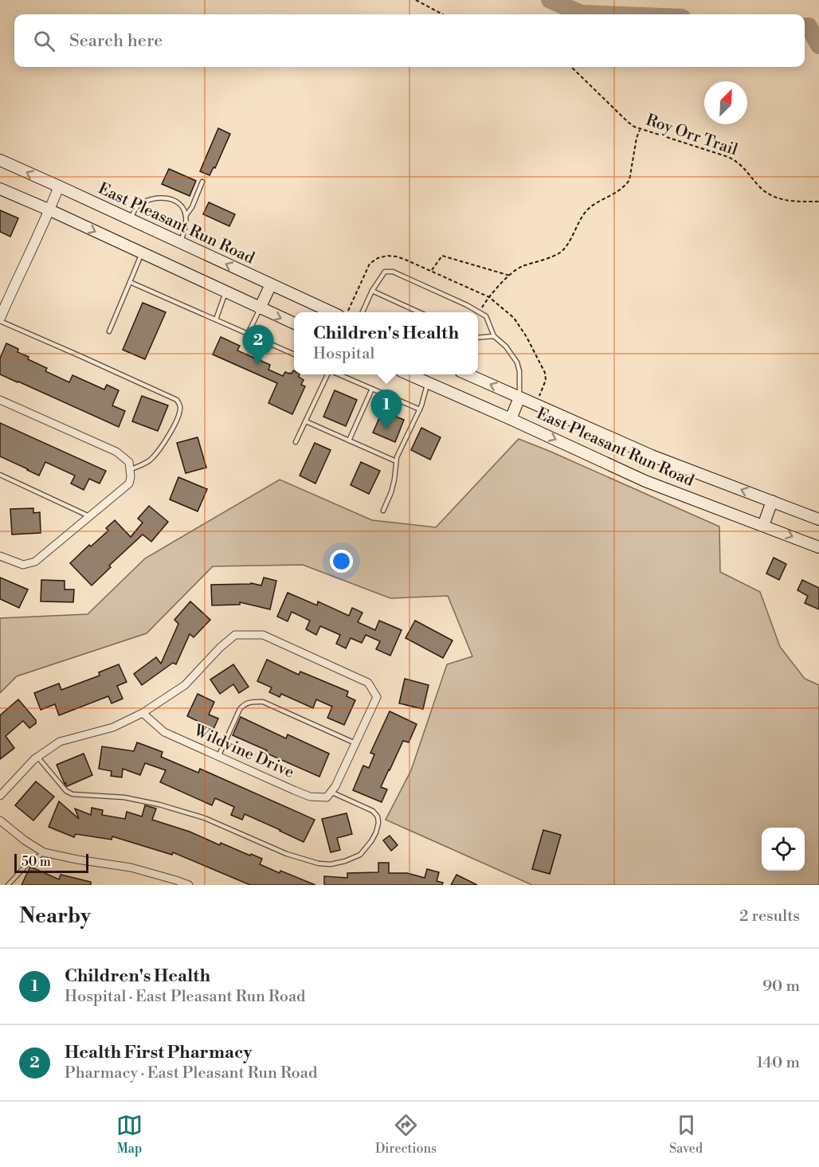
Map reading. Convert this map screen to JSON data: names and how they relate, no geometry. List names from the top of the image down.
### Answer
{
  "streets": {
    "main road": ["East Pleasant Run Road"],
    "street": ["Wildvine Drive"],
    "path": ["Roy Orr Trail"]
  },
  "scale_bar": "50 m",
  "north": "top right",
  "page": {
    "search": "Search here",
    "popup": ["Children's Health", "Hospital"],
    "pins": ["2", "1"],
    "scale": "50 m",
    "heading": ["Nearby", "2 results"],
    "list": [
      {
        "mark": "1",
        "name": "Children's Health",
        "note": "Hospital · East Pleasant Run Road",
        "value": "90 m"
      },
      {
        "mark": "2",
        "name": "Health First Pharmacy",
        "note": "Pharmacy · East Pleasant Run Road",
        "value": "140 m"
      }
    ],
    "nav": ["Map", "Directions", "Saved"]
  }
}
